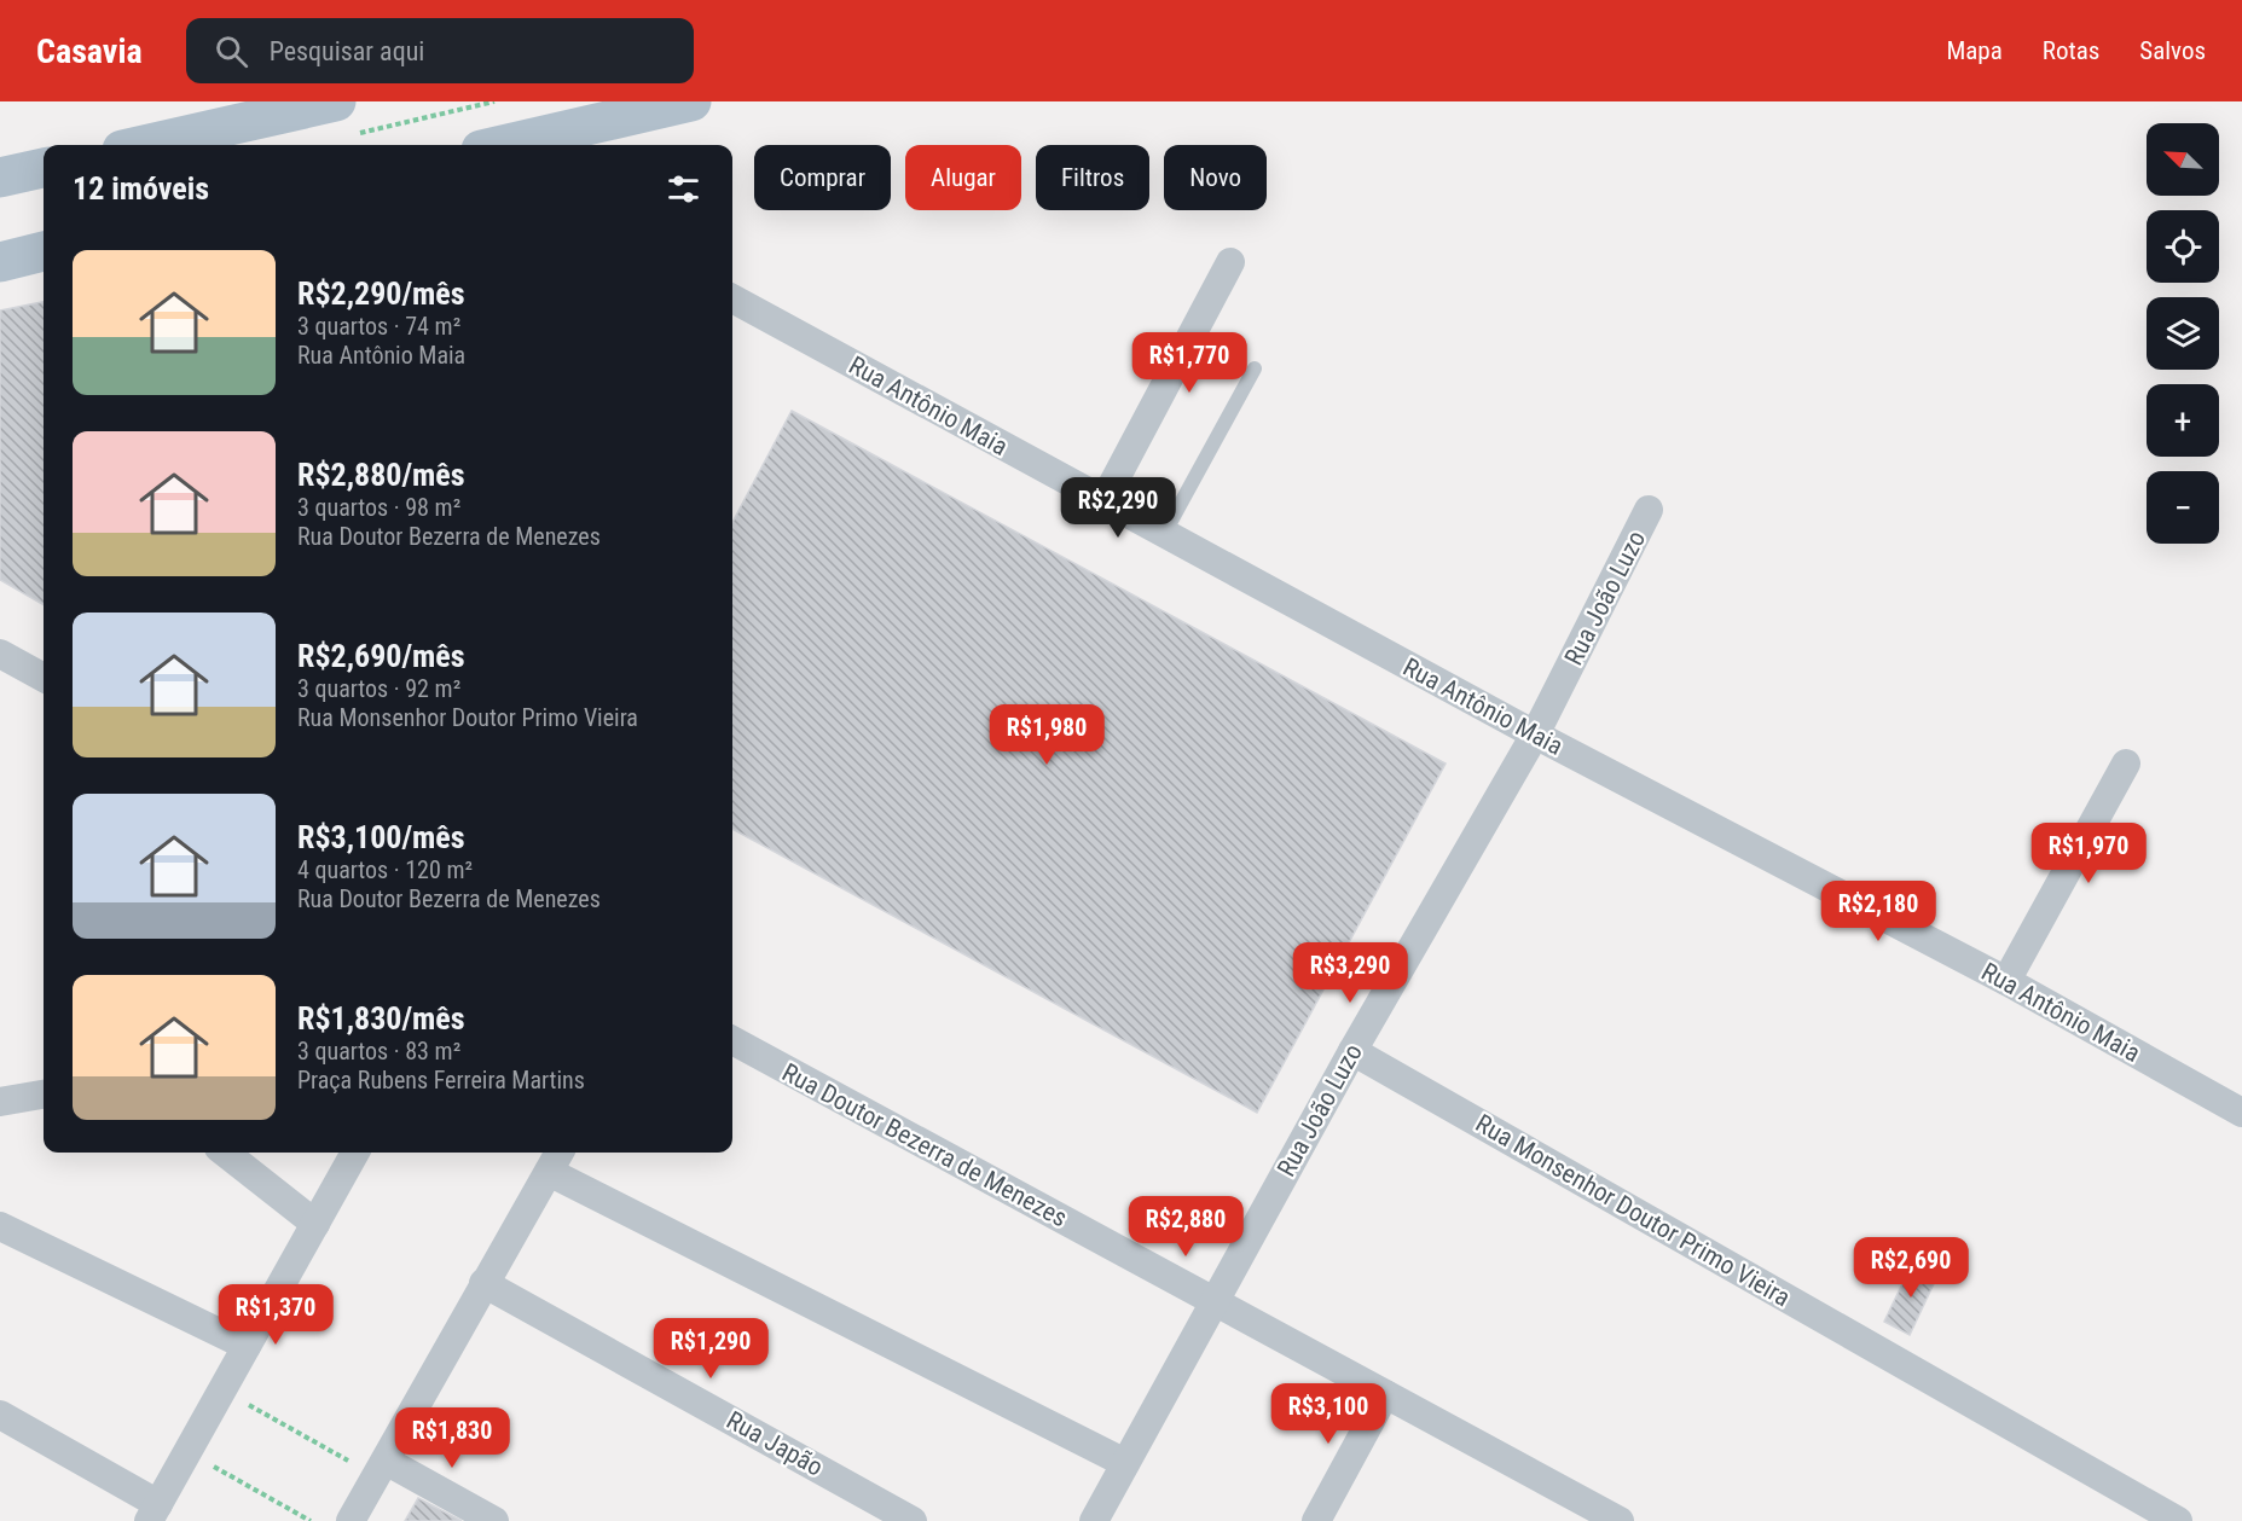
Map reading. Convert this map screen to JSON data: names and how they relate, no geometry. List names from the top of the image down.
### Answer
{
  "streets": {
    "street": [
      "Rua Antônio Maia",
      "Rua João Luzo",
      "Rua Doutor Bezerra de Menezes",
      "Rua Monsenhor Doutor Primo Vieira",
      "Rua Japão"
    ]
  },
  "crossings": [
    ["Rua Antônio Maia", "Rua João Luzo"],
    ["Rua João Luzo", "Rua Doutor Bezerra de Menezes"],
    ["Rua João Luzo", "Rua Monsenhor Doutor Primo Vieira"]
  ],
  "north": "top left",
  "page": {
    "header": "Casavia",
    "search": "Pesquisar aqui",
    "nav": ["Mapa", "Rotas", "Salvos"],
    "map_buttons": ["+", "−"],
    "chip": [
      "Comprar",
      "Alugar",
      "Filtros",
      "Novo"
    ],
    "heading": "12 imóveis",
    "list": [
      {
        "name": "R$2,290/mês",
        "note": "3 quartos · 74 m² · Rua Antônio Maia"
      },
      {
        "name": "R$2,880/mês",
        "note": "3 quartos · 98 m² · Rua Doutor Bezerra de Menezes"
      },
      {
        "name": "R$2,690/mês",
        "note": "3 quartos · 92 m² · Rua Monsenhor Doutor Primo Vieira"
      },
      {
        "name": "R$3,100/mês",
        "note": "4 quartos · 120 m² · Rua Doutor Bezerra de Menezes"
      },
      {
        "name": "R$1,830/mês",
        "note": "3 quartos · 83 m² · Praça Rubens Ferreira Martins"
      }
    ],
    "price": [
      "R$1,770",
      "R$2,290",
      "R$1,980",
      "R$1,970",
      "R$2,180",
      "R$3,290",
      "R$2,880",
      "R$2,690",
      "R$1,370",
      "R$1,290",
      "R$3,100",
      "R$1,830"
    ]
  }
}
